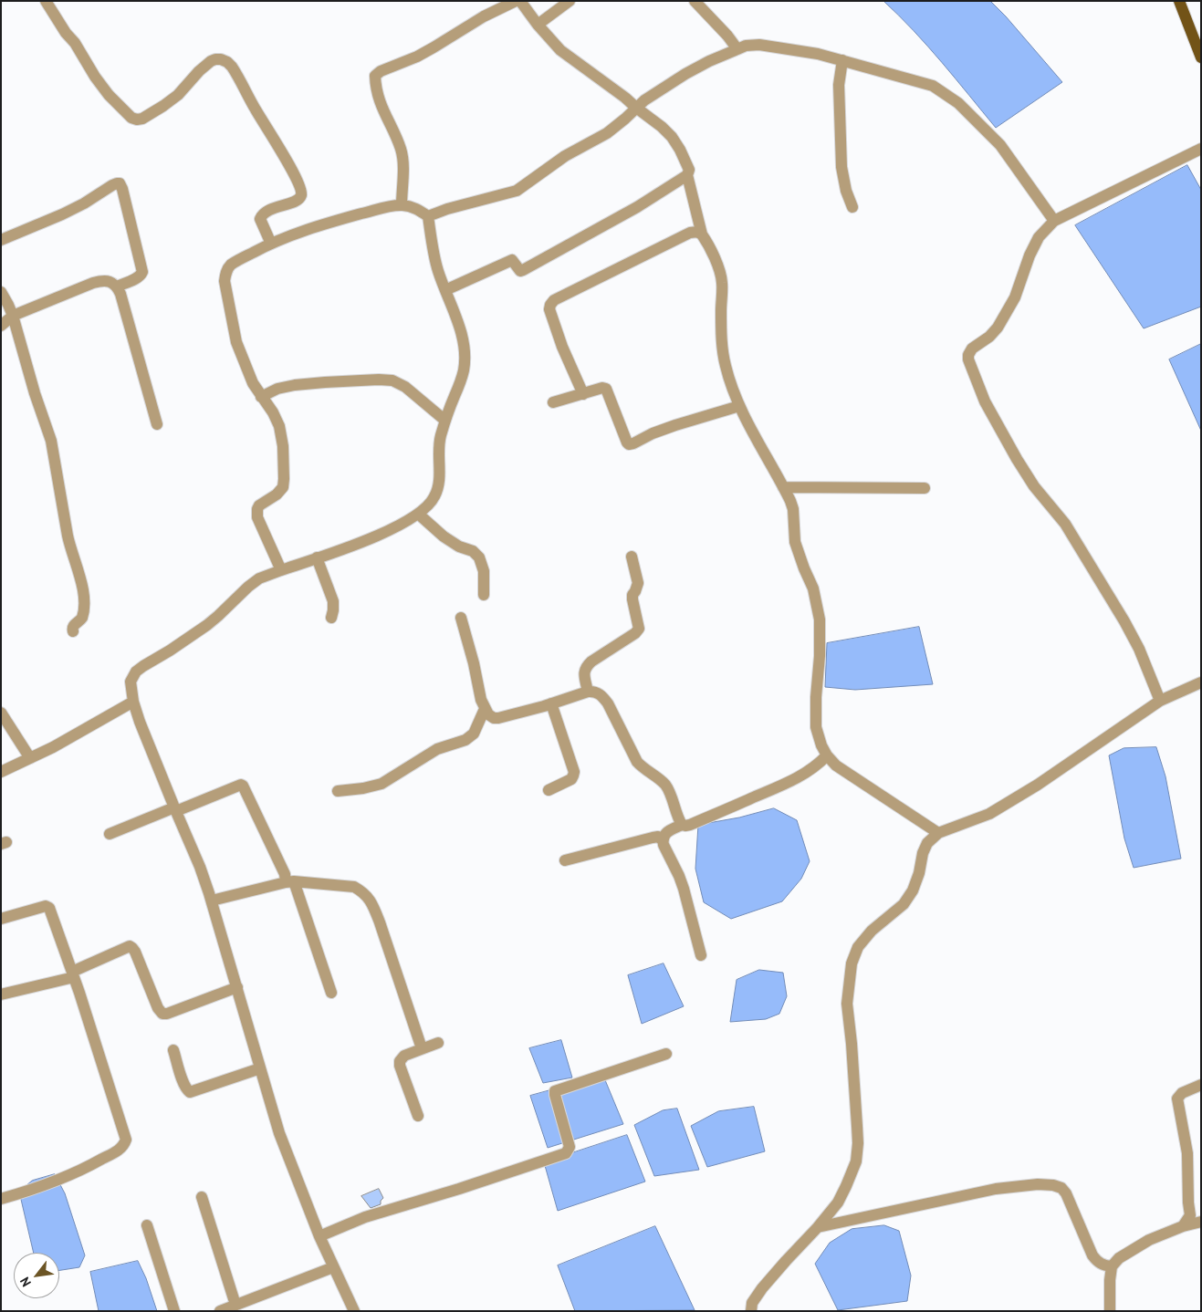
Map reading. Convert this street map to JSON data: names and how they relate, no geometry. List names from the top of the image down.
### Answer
{
  "north": "bottom left"
}
